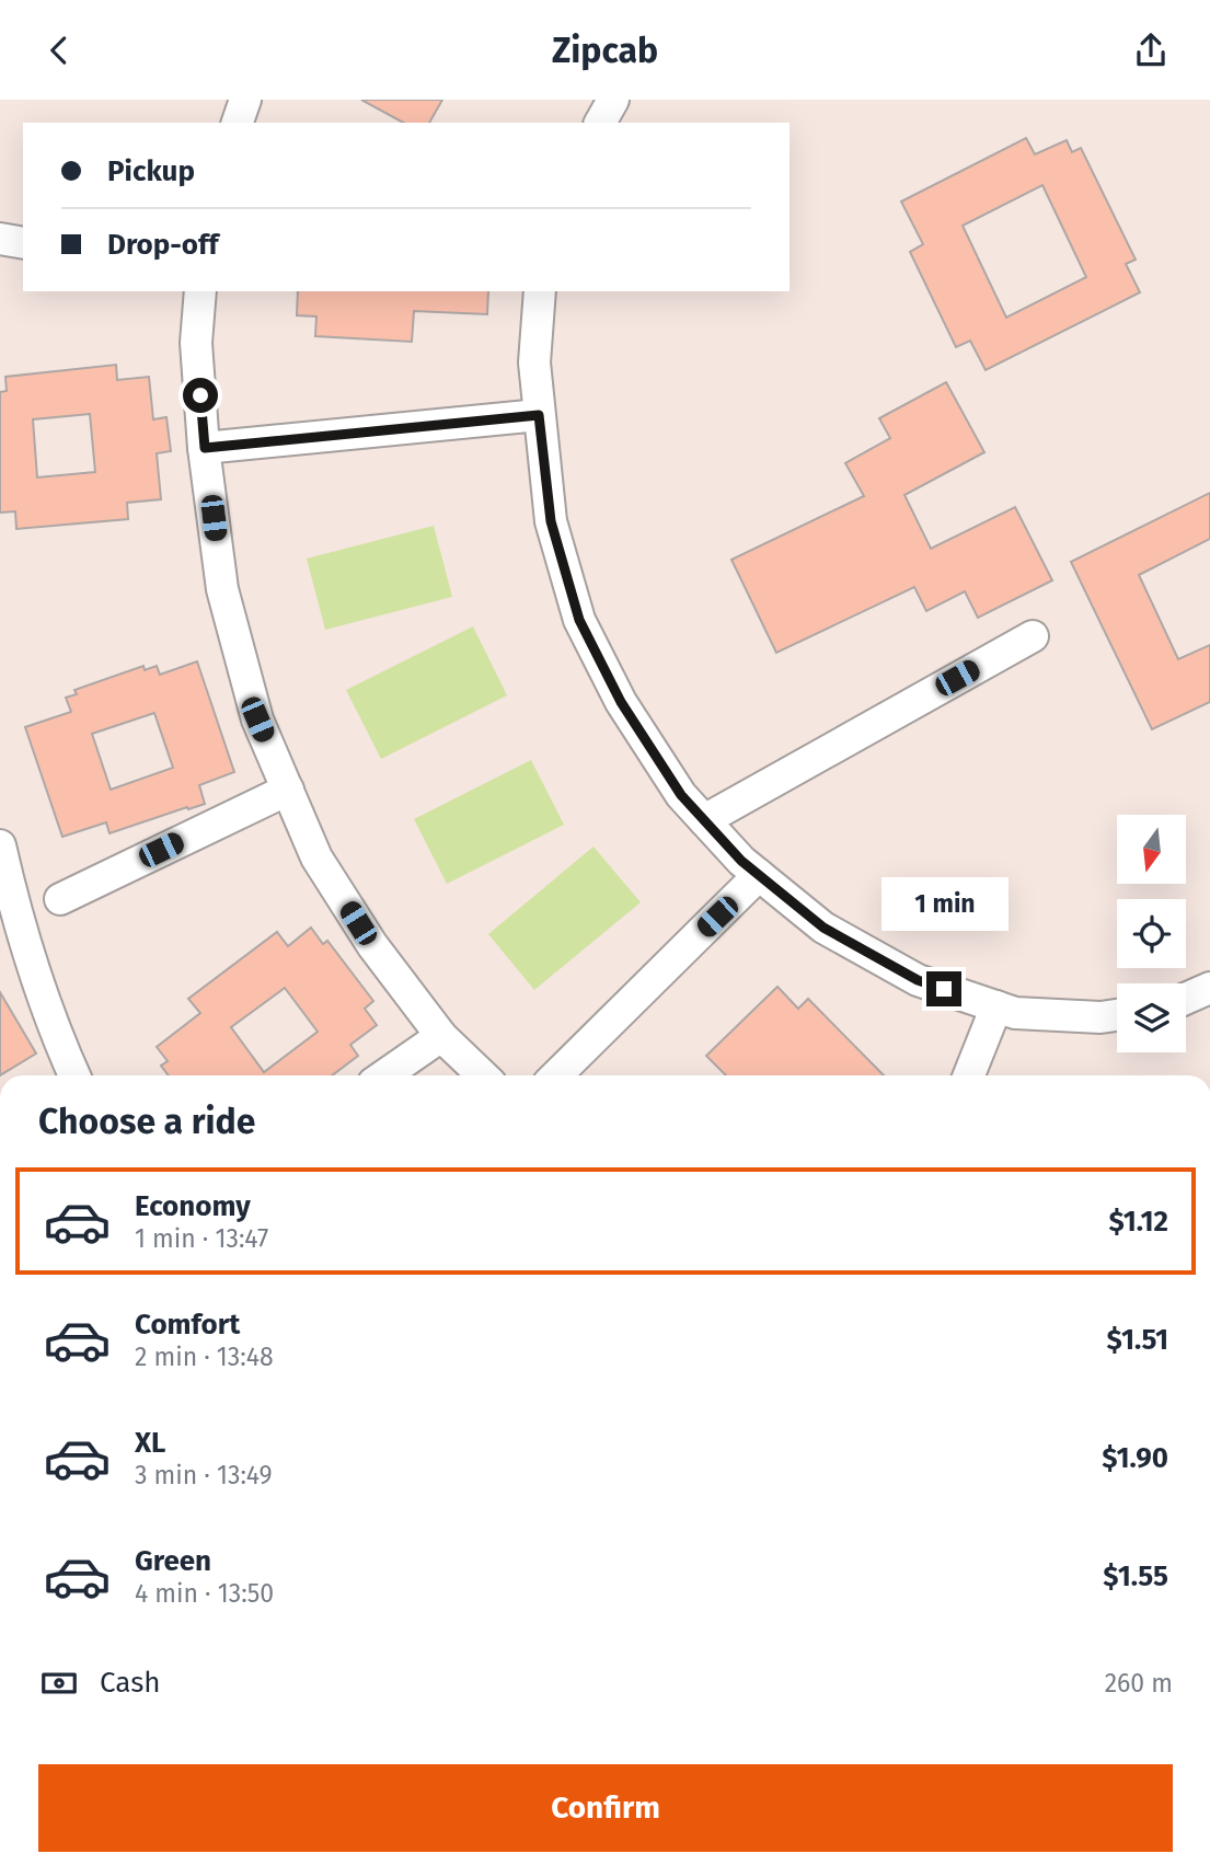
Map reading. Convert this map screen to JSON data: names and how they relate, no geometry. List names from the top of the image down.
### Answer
{
  "north": "bottom",
  "page": {
    "header": "Zipcab",
    "banner": ["Pickup", "Drop-off"],
    "bubble": "1 min",
    "heading": "Choose a ride",
    "list": [
      {
        "name": "Economy",
        "note": "1 min · 13:47",
        "value": "$1.12"
      },
      {
        "name": "Comfort",
        "note": "2 min · 13:48",
        "value": "$1.51"
      },
      {
        "name": "XL",
        "note": "3 min · 13:49",
        "value": "$1.90"
      },
      {
        "name": "Green",
        "note": "4 min · 13:50",
        "value": "$1.55"
      }
    ],
    "pay": ["Cash", "260 m"],
    "buttons": "Confirm"
  }
}
